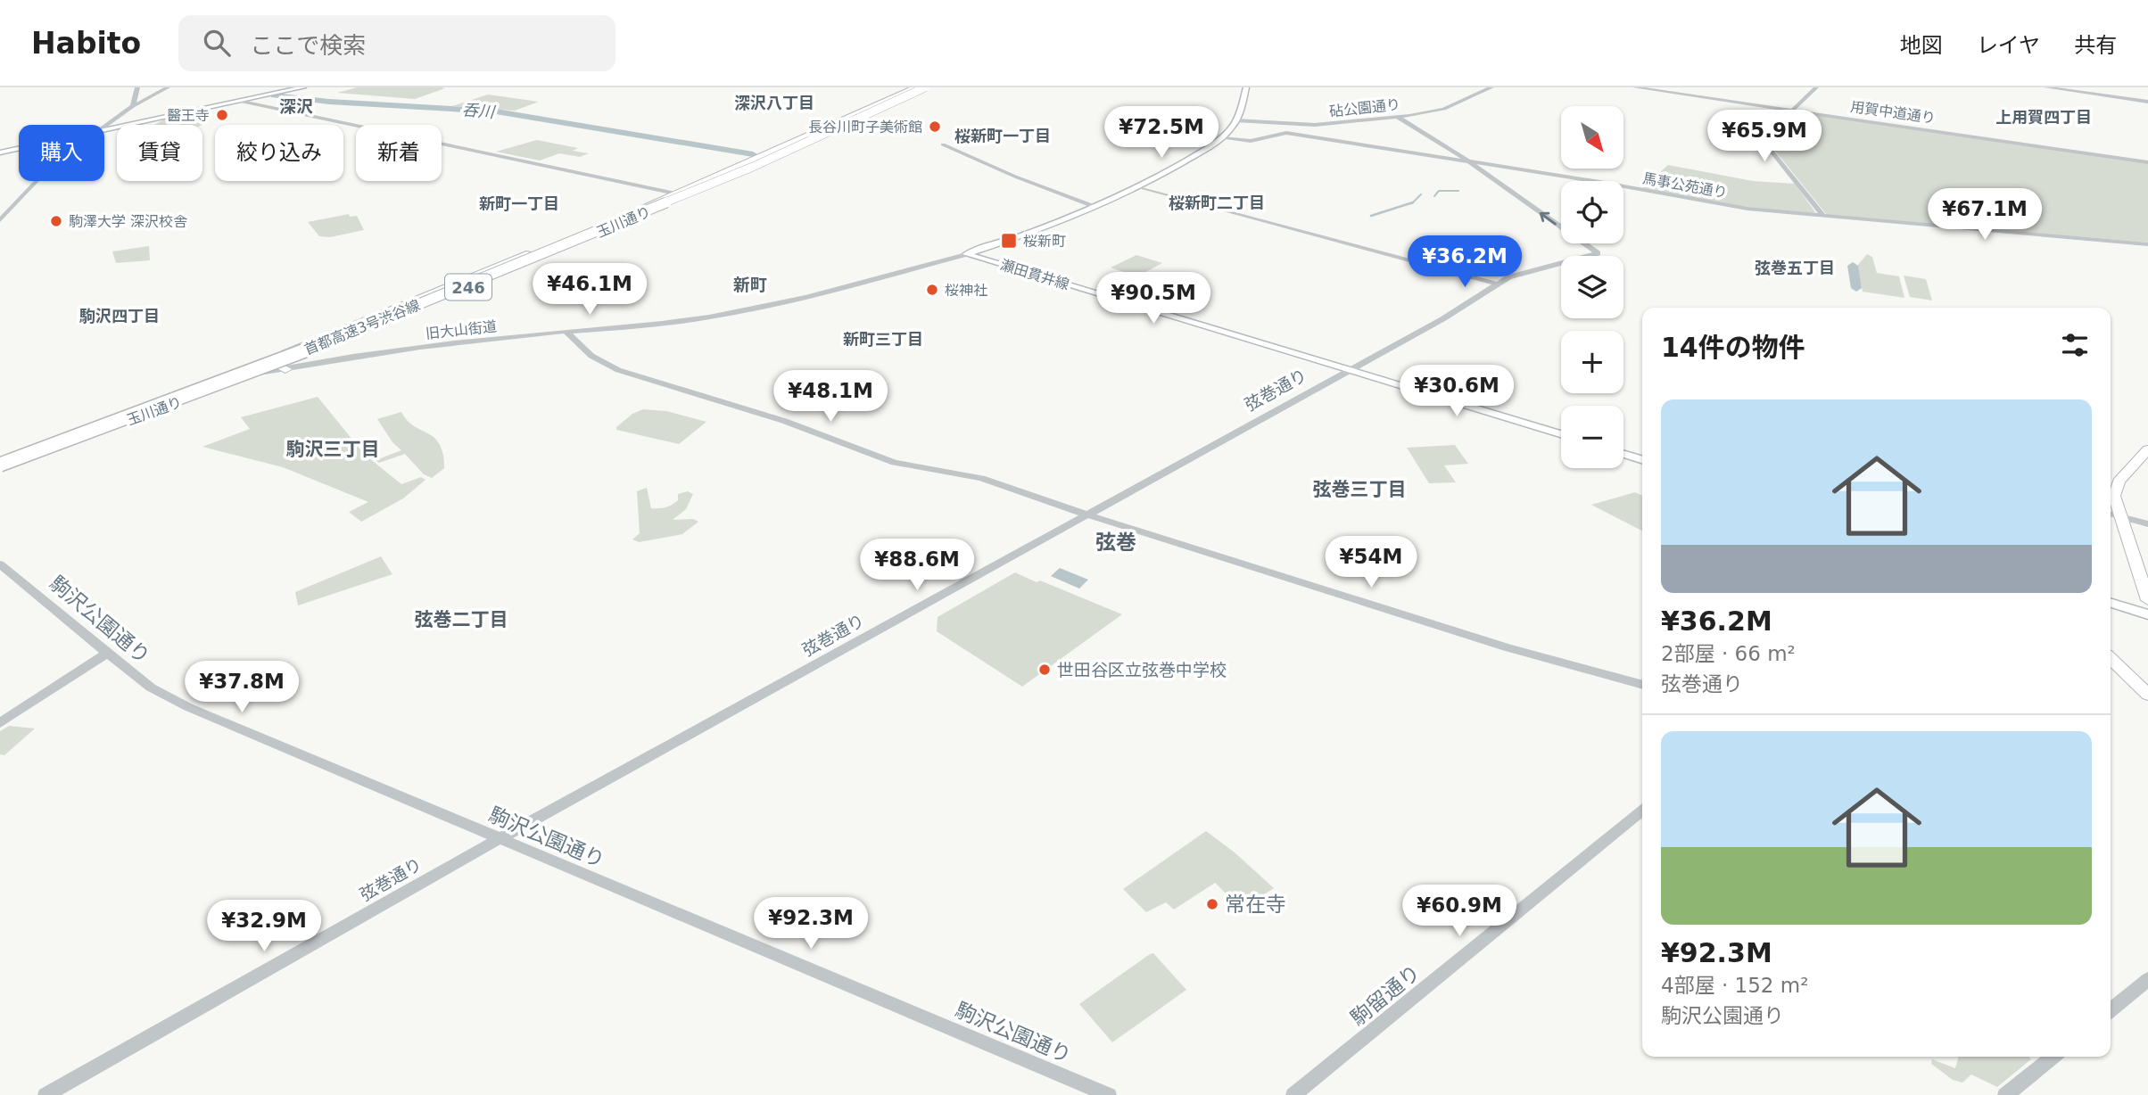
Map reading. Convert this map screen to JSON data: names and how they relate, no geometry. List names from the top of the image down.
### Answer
{
  "streets": {
    "highway": ["玉川通り", "246", "首都高速3号渋谷線"],
    "main road": ["瀬田貫井線"],
    "street": [
      "砧公園通り",
      "用賀中道通り",
      "馬事公苑通り",
      "旧大山街道",
      "弦巻通り",
      "駒沢公園通り",
      "駒留通り"
    ]
  },
  "crossings": [
    ["砧公園通り", "瀬田貫井線"],
    ["砧公園通り", "弦巻通り"],
    ["馬事公苑通り", "瀬田貫井線"],
    ["馬事公苑通り", "弦巻通り"],
    ["玉川通り", "首都高速3号渋谷線"],
    ["玉川通り", "旧大山街道"],
    ["瀬田貫井線", "旧大山街道"],
    ["瀬田貫井線", "弦巻通り"],
    ["弦巻通り", "駒沢公園通り"]
  ],
  "districts": [
    "深沢八丁目",
    "深沢",
    "上用賀四丁目",
    "桜新町一丁目",
    "桜新町二丁目",
    "新町一丁目",
    "弦巻五丁目",
    "新町",
    "駒沢四丁目",
    "新町三丁目",
    "駒沢三丁目",
    "弦巻三丁目",
    "弦巻",
    "弦巻二丁目"
  ],
  "water": ["呑川"],
  "places": {
    "other": [
      "醫王寺",
      "長谷川町子美術館",
      "駒澤大学 深沢校舎",
      "桜神社",
      "世田谷区立弦巻中学校",
      "常在寺"
    ],
    "transit": ["桜新町"]
  },
  "north": "bottom right",
  "page": {
    "header": "Habito",
    "search": "ここで検索",
    "nav": ["地図", "レイヤ", "共有"],
    "map_buttons": ["+", "−"],
    "price": [
      "¥72.5M",
      "¥65.9M",
      "¥67.1M",
      "¥36.2M",
      "¥46.1M",
      "¥90.5M",
      "¥30.6M",
      "¥48.1M",
      "¥54M",
      "¥88.6M",
      "¥37.8M",
      "¥60.9M",
      "¥92.3M",
      "¥32.9M"
    ],
    "chip": [
      "購入",
      "賃貸",
      "絞り込み",
      "新着"
    ],
    "heading": "14件の物件",
    "list": [
      {
        "name": "¥36.2M",
        "note": "2部屋 · 66 m² · 弦巻通り"
      },
      {
        "name": "¥92.3M",
        "note": "4部屋 · 152 m² · 駒沢公園通り"
      }
    ]
  }
}
